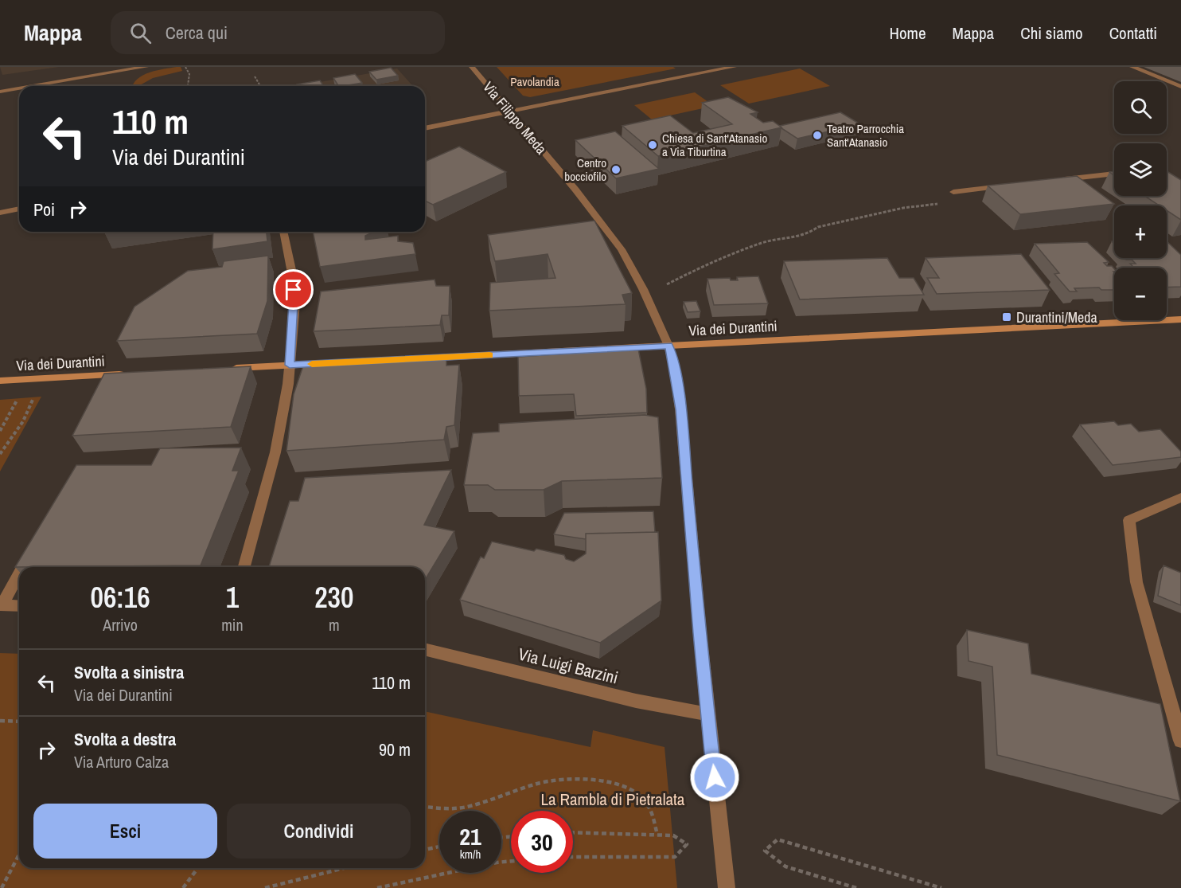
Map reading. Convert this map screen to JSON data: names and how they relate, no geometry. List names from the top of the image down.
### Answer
{
  "streets": {
    "street": ["Via Filippo Meda", "Via dei Durantini", "Via Luigi Barzini"]
  },
  "crossings": [
    ["Via Filippo Meda", "Via dei Durantini"],
    ["Via Filippo Meda", "Via Luigi Barzini"]
  ],
  "parks": ["Pavolandia", "La Rambla di Pietralata"],
  "places": {
    "other": ["Teatro Parrocchia Sant'Atanasio", "Chiesa di Sant'Atanasio a Via Tiburtina", "Centro bocciofilo"],
    "transit": ["Durantini/Meda"]
  },
  "page": {
    "header": "Mappa",
    "search": "Cerca qui",
    "nav": [
      "Home",
      "Mappa",
      "Chi siamo",
      "Contatti"
    ],
    "map_buttons": ["+", "−"],
    "turn": ["110 m", "Via dei Durantini"],
    "then": "Poi",
    "eta": [
      "06:16",
      "Arrivo",
      "1",
      "min",
      "230",
      "m"
    ],
    "list": [
      {
        "name": "Svolta a sinistra",
        "note": "Via dei Durantini",
        "value": "110 m"
      },
      {
        "name": "Svolta a destra",
        "note": "Via Arturo Calza",
        "value": "90 m"
      }
    ],
    "buttons": ["Esci", "Condividi"],
    "speed": "21 km/h",
    "limit": "30"
  }
}
